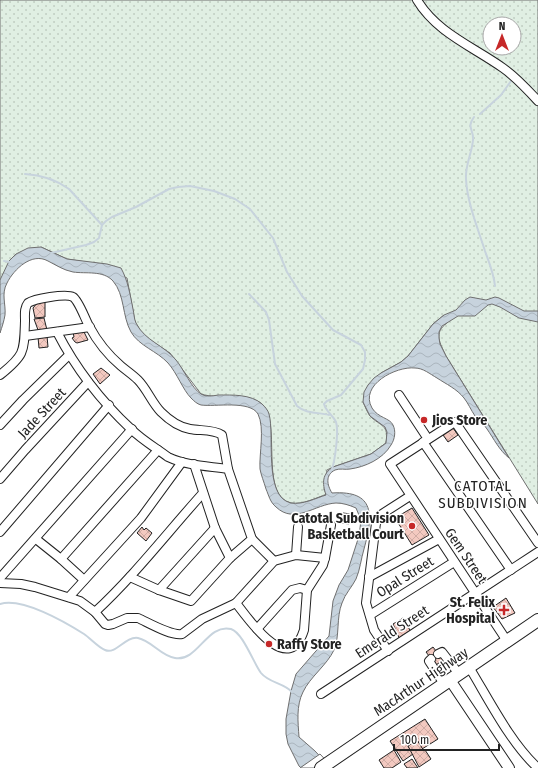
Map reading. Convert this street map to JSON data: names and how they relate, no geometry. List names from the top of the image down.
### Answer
{
  "streets": {
    "highway": ["MacArthur Highway"],
    "street": [
      "Jade Street",
      "Gem Street",
      "Opal Street",
      "Emerald Street"
    ]
  },
  "crossings": [
    ["Gem Street", "Opal Street"],
    ["Gem Street", "Emerald Street"],
    ["Gem Street", "MacArthur Highway"]
  ],
  "districts": ["CATOTAL SUBDIVISION"],
  "places": {
    "other": ["Jios Store", "Catotal Subdivision Basketball Court", "Raffy Store"],
    "health": ["St. Felix Hospital"]
  },
  "scale_bar": "100 m",
  "north": "top"
}
